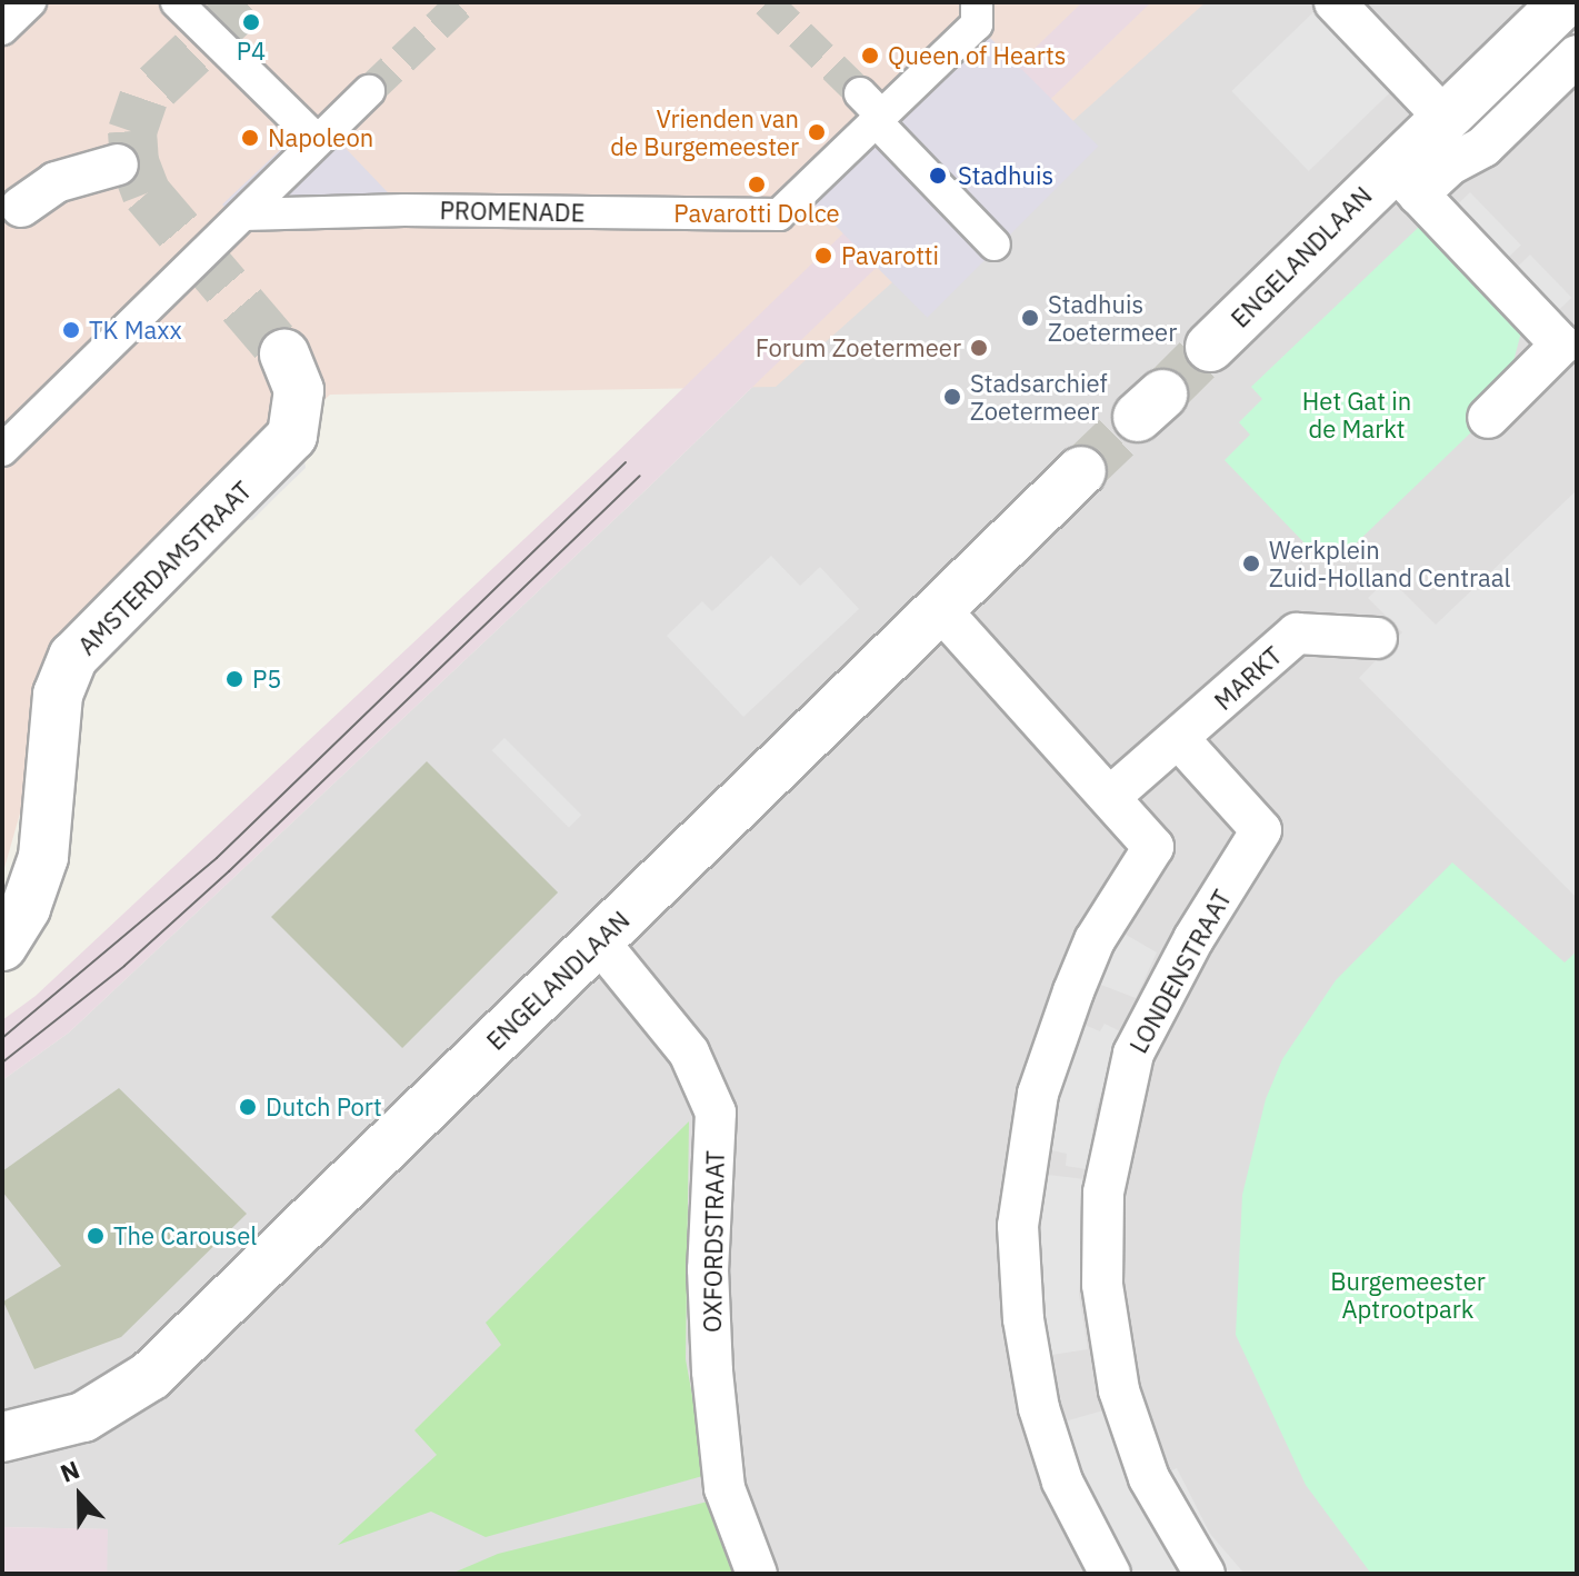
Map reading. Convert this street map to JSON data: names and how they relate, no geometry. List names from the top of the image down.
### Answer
{
  "streets": {
    "street": [
      "PROMENADE",
      "ENGELANDLAAN",
      "AMSTERDAMSTRAAT",
      "MARKT",
      "LONDENSTRAAT",
      "OXFORDSTRAAT"
    ]
  },
  "crossings": [
    ["ENGELANDLAAN", "OXFORDSTRAAT"],
    ["MARKT", "LONDENSTRAAT"]
  ],
  "parks": ["Het Gat in de Markt", "Burgemeester Aptrootpark"],
  "places": [
    "P4",
    "Queen of Hearts",
    "Vrienden van de Burgemeester",
    "Napoleon",
    "Stadhuis",
    "Pavarotti Dolce",
    "Pavarotti",
    "Stadhuis Zoetermeer",
    "TK Maxx",
    "Forum Zoetermeer",
    "Stadsarchief Zoetermeer",
    "Werkplein Zuid-Holland Centraal",
    "P5",
    "Dutch Port",
    "The Carousel"
  ],
  "north": "top"
}
